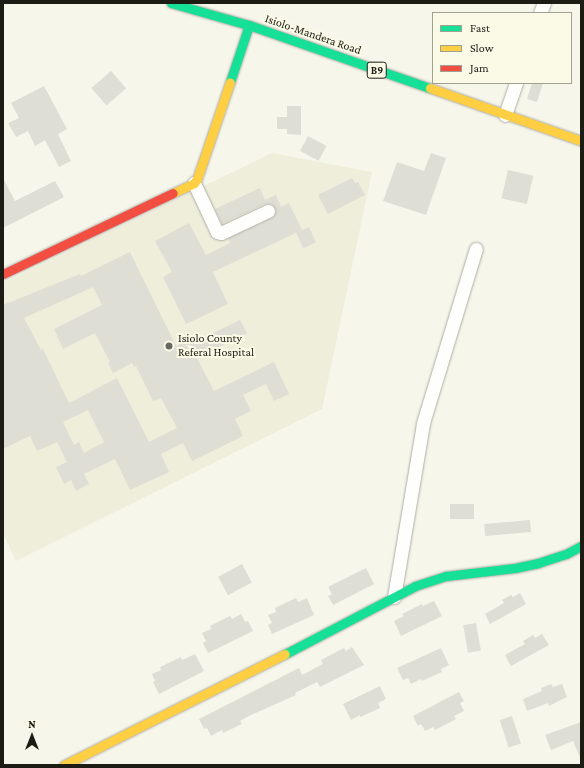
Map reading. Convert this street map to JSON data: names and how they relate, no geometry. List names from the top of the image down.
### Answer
{
  "streets": {
    "main road": ["Isiolo-Mandera Road", "B9"]
  },
  "places": ["Isiolo County Referal Hospital"],
  "legend": ["Fast", "Slow", "Jam"],
  "north": "top"
}
